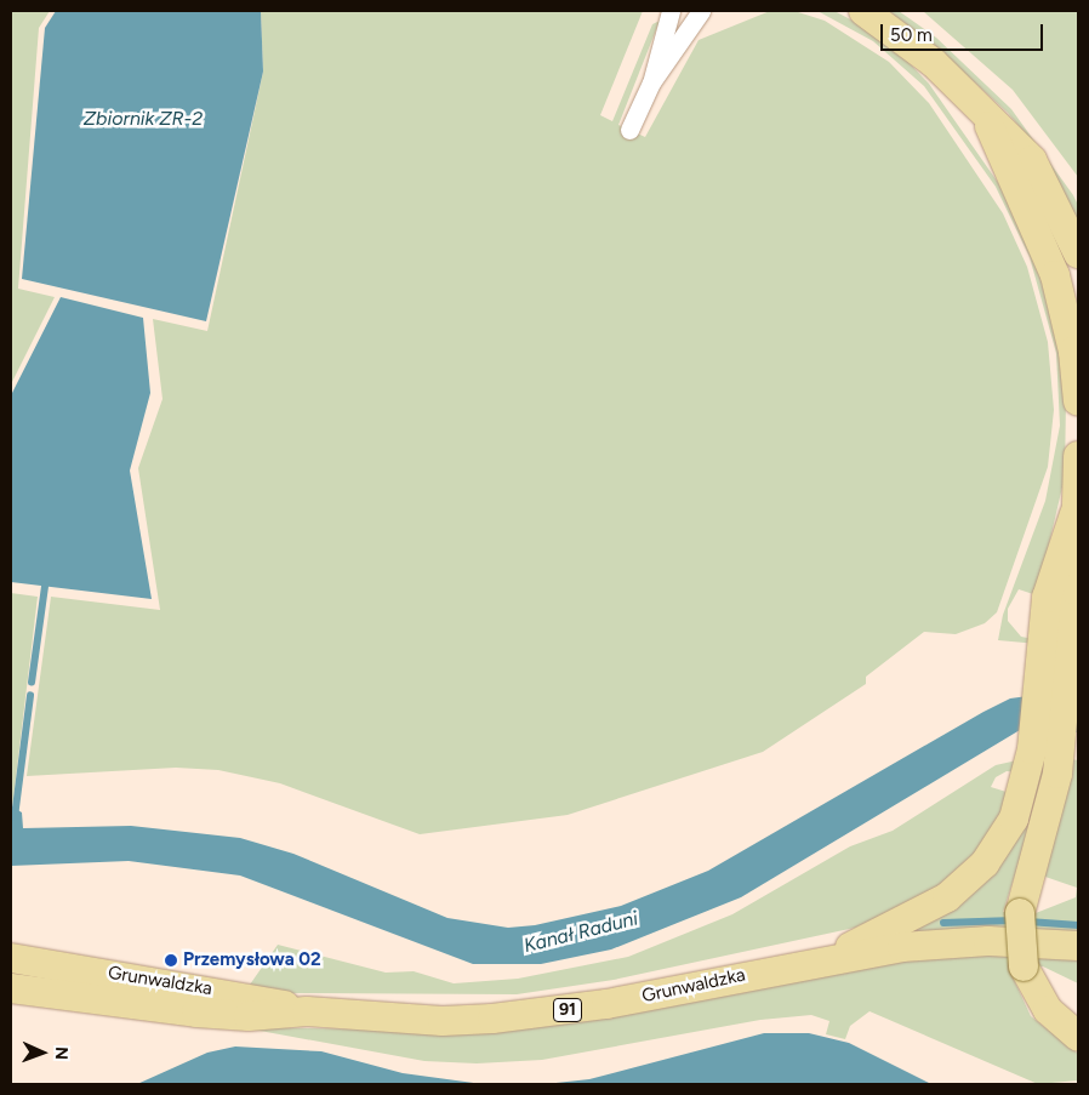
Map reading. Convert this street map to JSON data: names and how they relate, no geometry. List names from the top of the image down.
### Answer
{
  "streets": {
    "main road": ["Grunwaldzka", "91"]
  },
  "water": ["Zbiornik ZR-2", "Kanał Raduni"],
  "places": ["Przemysłowa 02"],
  "scale_bar": "50 m",
  "north": "right"
}
